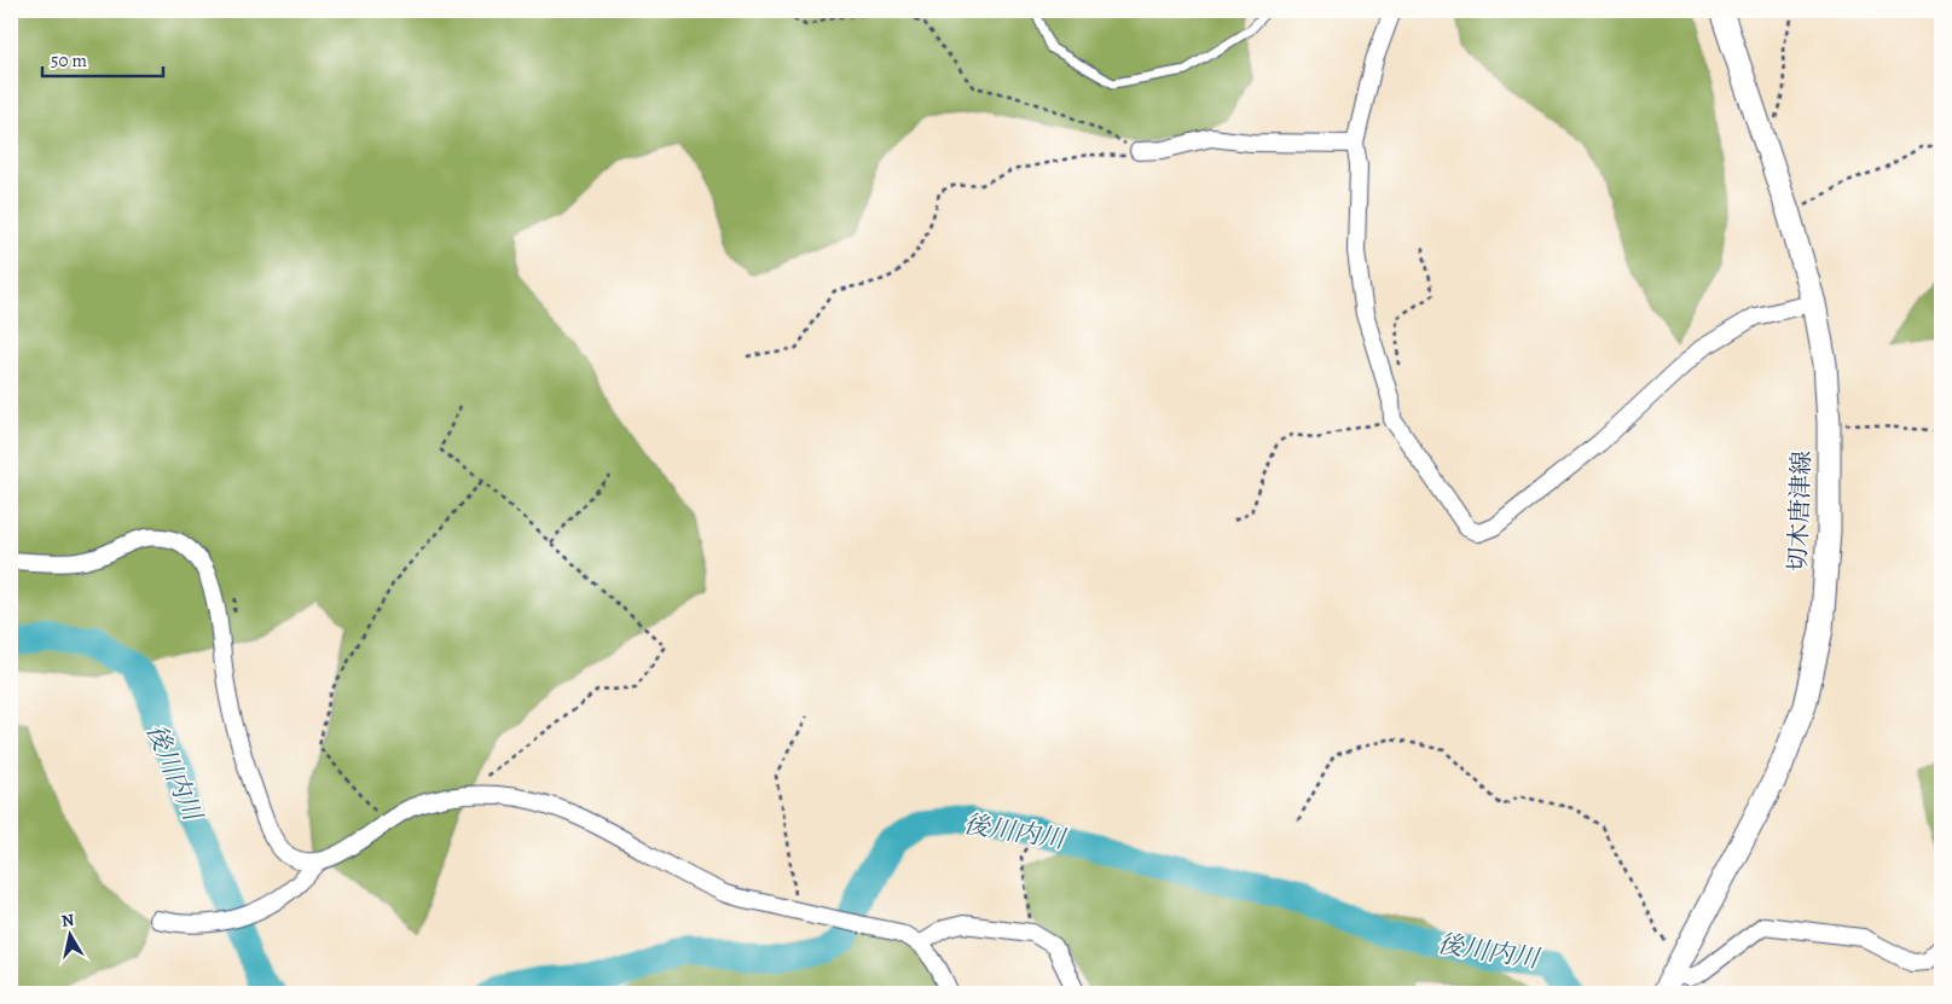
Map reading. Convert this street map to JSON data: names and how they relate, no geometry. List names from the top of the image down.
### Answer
{
  "streets": {
    "main road": ["切木唐津線"]
  },
  "water": ["後川内川"],
  "scale_bar": "50 m",
  "north": "top"
}
